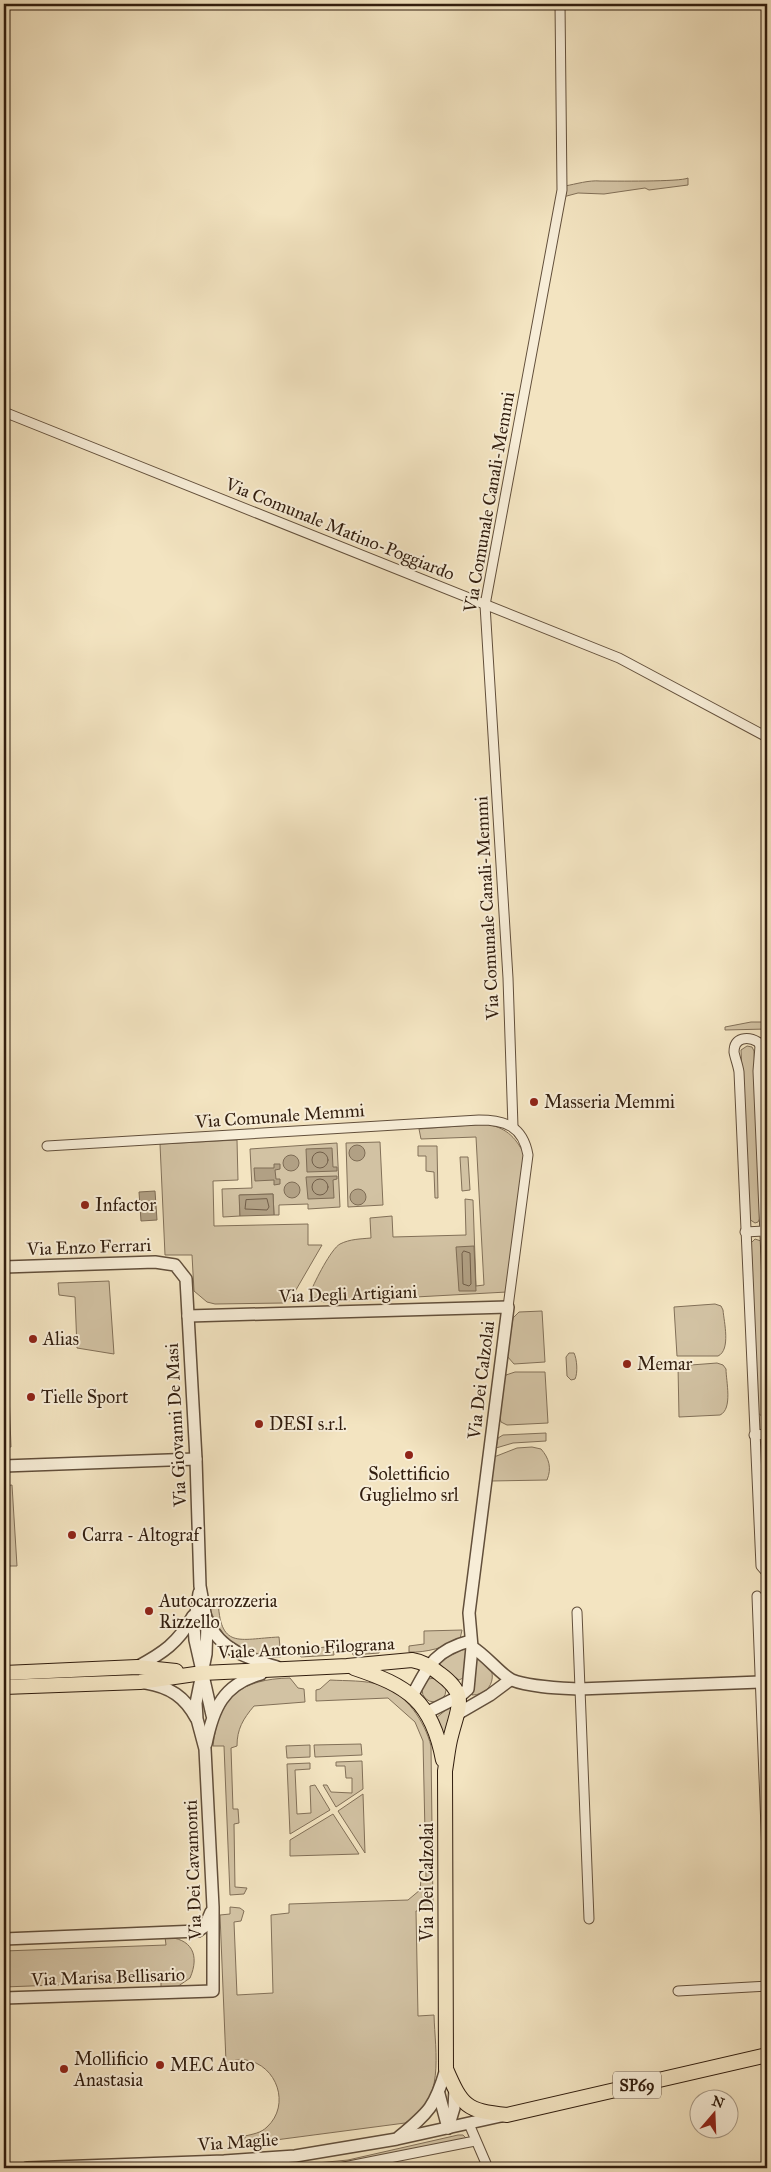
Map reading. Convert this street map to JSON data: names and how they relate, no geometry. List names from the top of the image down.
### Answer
{
  "streets": {
    "main road": ["Via Dei Calzolai", "Viale Antonio Filograna", "SP69"],
    "street": [
      "Via Comunale Canali-Memmi",
      "Via Comunale Matino-Poggiardo",
      "Via Comunale Memmi",
      "Via Enzo Ferrari",
      "Via Degli Artigiani",
      "Via Giovanni De Masi",
      "Via Dei Cavamonti",
      "Via Marisa Bellisario",
      "Via Maglie"
    ]
  },
  "crossings": [
    ["Via Comunale Canali-Memmi", "Via Comunale Matino-Poggiardo"],
    ["Via Comunale Canali-Memmi", "Via Comunale Memmi"],
    ["Via Comunale Canali-Memmi", "Via Dei Calzolai"],
    ["Via Comunale Memmi", "Via Dei Calzolai"],
    ["Via Enzo Ferrari", "Via Giovanni De Masi"],
    ["Via Degli Artigiani", "Via Dei Calzolai"],
    ["Via Degli Artigiani", "Via Giovanni De Masi"],
    ["Via Dei Cavamonti", "Via Marisa Bellisario"],
    ["SP69", "Via Maglie"]
  ],
  "places": [
    "Masseria Memmi",
    "Infactor",
    "Alias",
    "Memar",
    "Tielle Sport",
    "DESI s.r.l.",
    "Solettificio Guglielmo srl",
    "Carra - Altograf",
    "Autocarrozzeria Rizzello",
    "MEC Auto",
    "Mollificio Anastasia"
  ],
  "north": "top"
}
